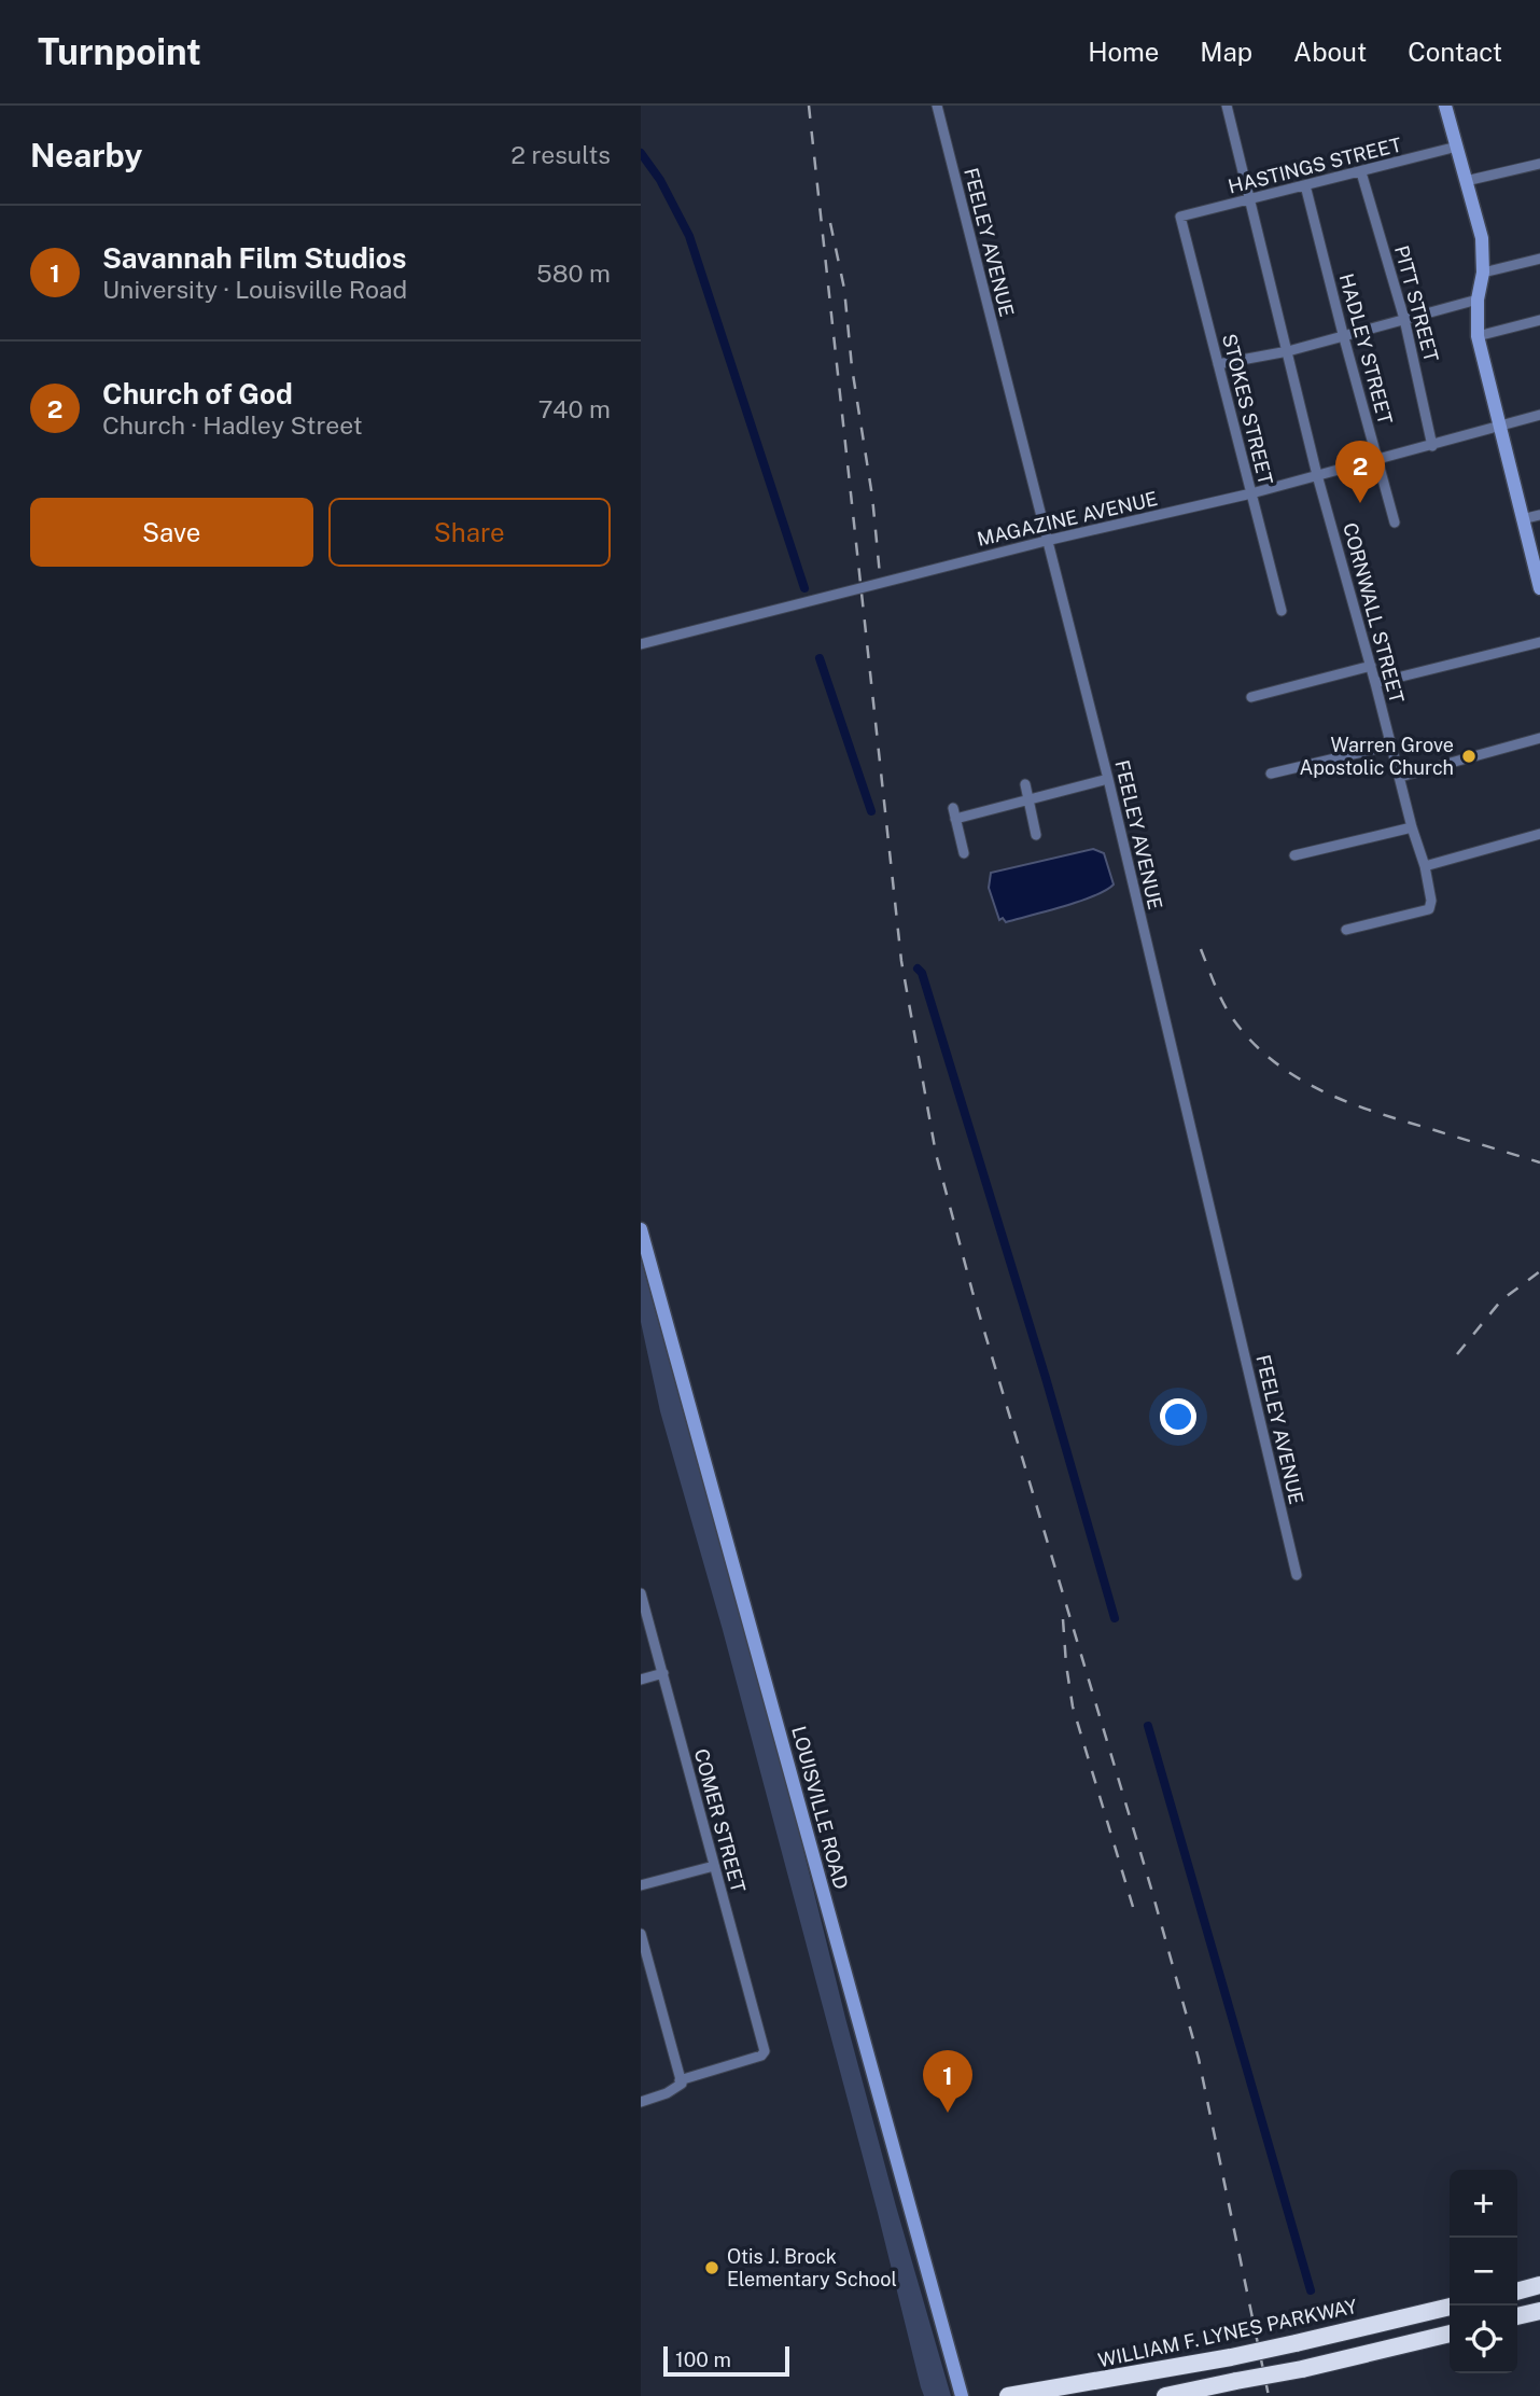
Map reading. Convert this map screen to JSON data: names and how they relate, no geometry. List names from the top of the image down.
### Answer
{
  "streets": {
    "highway": ["WILLIAM F. LYNES PARKWAY"],
    "main road": ["LOUISVILLE ROAD"],
    "street": [
      "HASTINGS STREET",
      "FEELEY AVENUE",
      "PITT STREET",
      "HADLEY STREET",
      "STOKES STREET",
      "MAGAZINE AVENUE",
      "CORNWALL STREET",
      "COMER STREET"
    ]
  },
  "crossings": [
    ["HASTINGS STREET", "PITT STREET"],
    ["HASTINGS STREET", "HADLEY STREET"],
    ["HASTINGS STREET", "STOKES STREET"],
    ["HASTINGS STREET", "CORNWALL STREET"],
    ["FEELEY AVENUE", "MAGAZINE AVENUE"],
    ["PITT STREET", "MAGAZINE AVENUE"],
    ["HADLEY STREET", "MAGAZINE AVENUE"],
    ["STOKES STREET", "MAGAZINE AVENUE"],
    ["MAGAZINE AVENUE", "CORNWALL STREET"]
  ],
  "places": ["Warren Grove Apostolic Church", "Otis J. Brock Elementary School"],
  "scale_bar": "100 m",
  "page": {
    "header": "Turnpoint",
    "nav": [
      "Home",
      "Map",
      "About",
      "Contact"
    ],
    "heading": ["Nearby", "2 results"],
    "list": [
      {
        "mark": "1",
        "name": "Savannah Film Studios",
        "note": "University · Louisville Road",
        "value": "580 m"
      },
      {
        "mark": "2",
        "name": "Church of God",
        "note": "Church · Hadley Street",
        "value": "740 m"
      }
    ],
    "pins": ["2", "1"],
    "buttons": ["Save", "Share"],
    "map_buttons": ["+", "−"],
    "scale": "100 m"
  }
}
